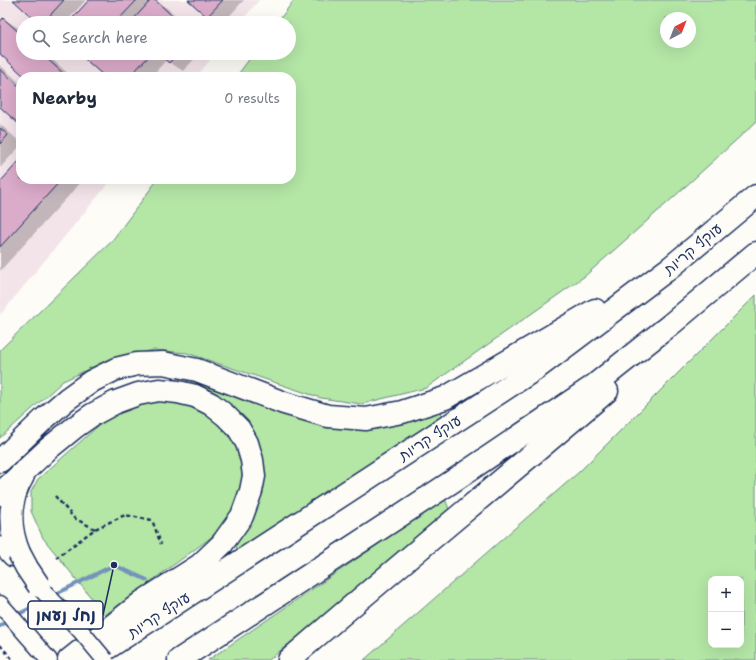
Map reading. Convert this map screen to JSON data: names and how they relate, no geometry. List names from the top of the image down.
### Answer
{
  "streets": {
    "highway": ["עוקף קריות"]
  },
  "places": ["נחל נעמן"],
  "north": "top right",
  "page": {
    "search": "Search here",
    "heading": ["Nearby", "0 results"],
    "map_buttons": ["+", "−"]
  }
}
